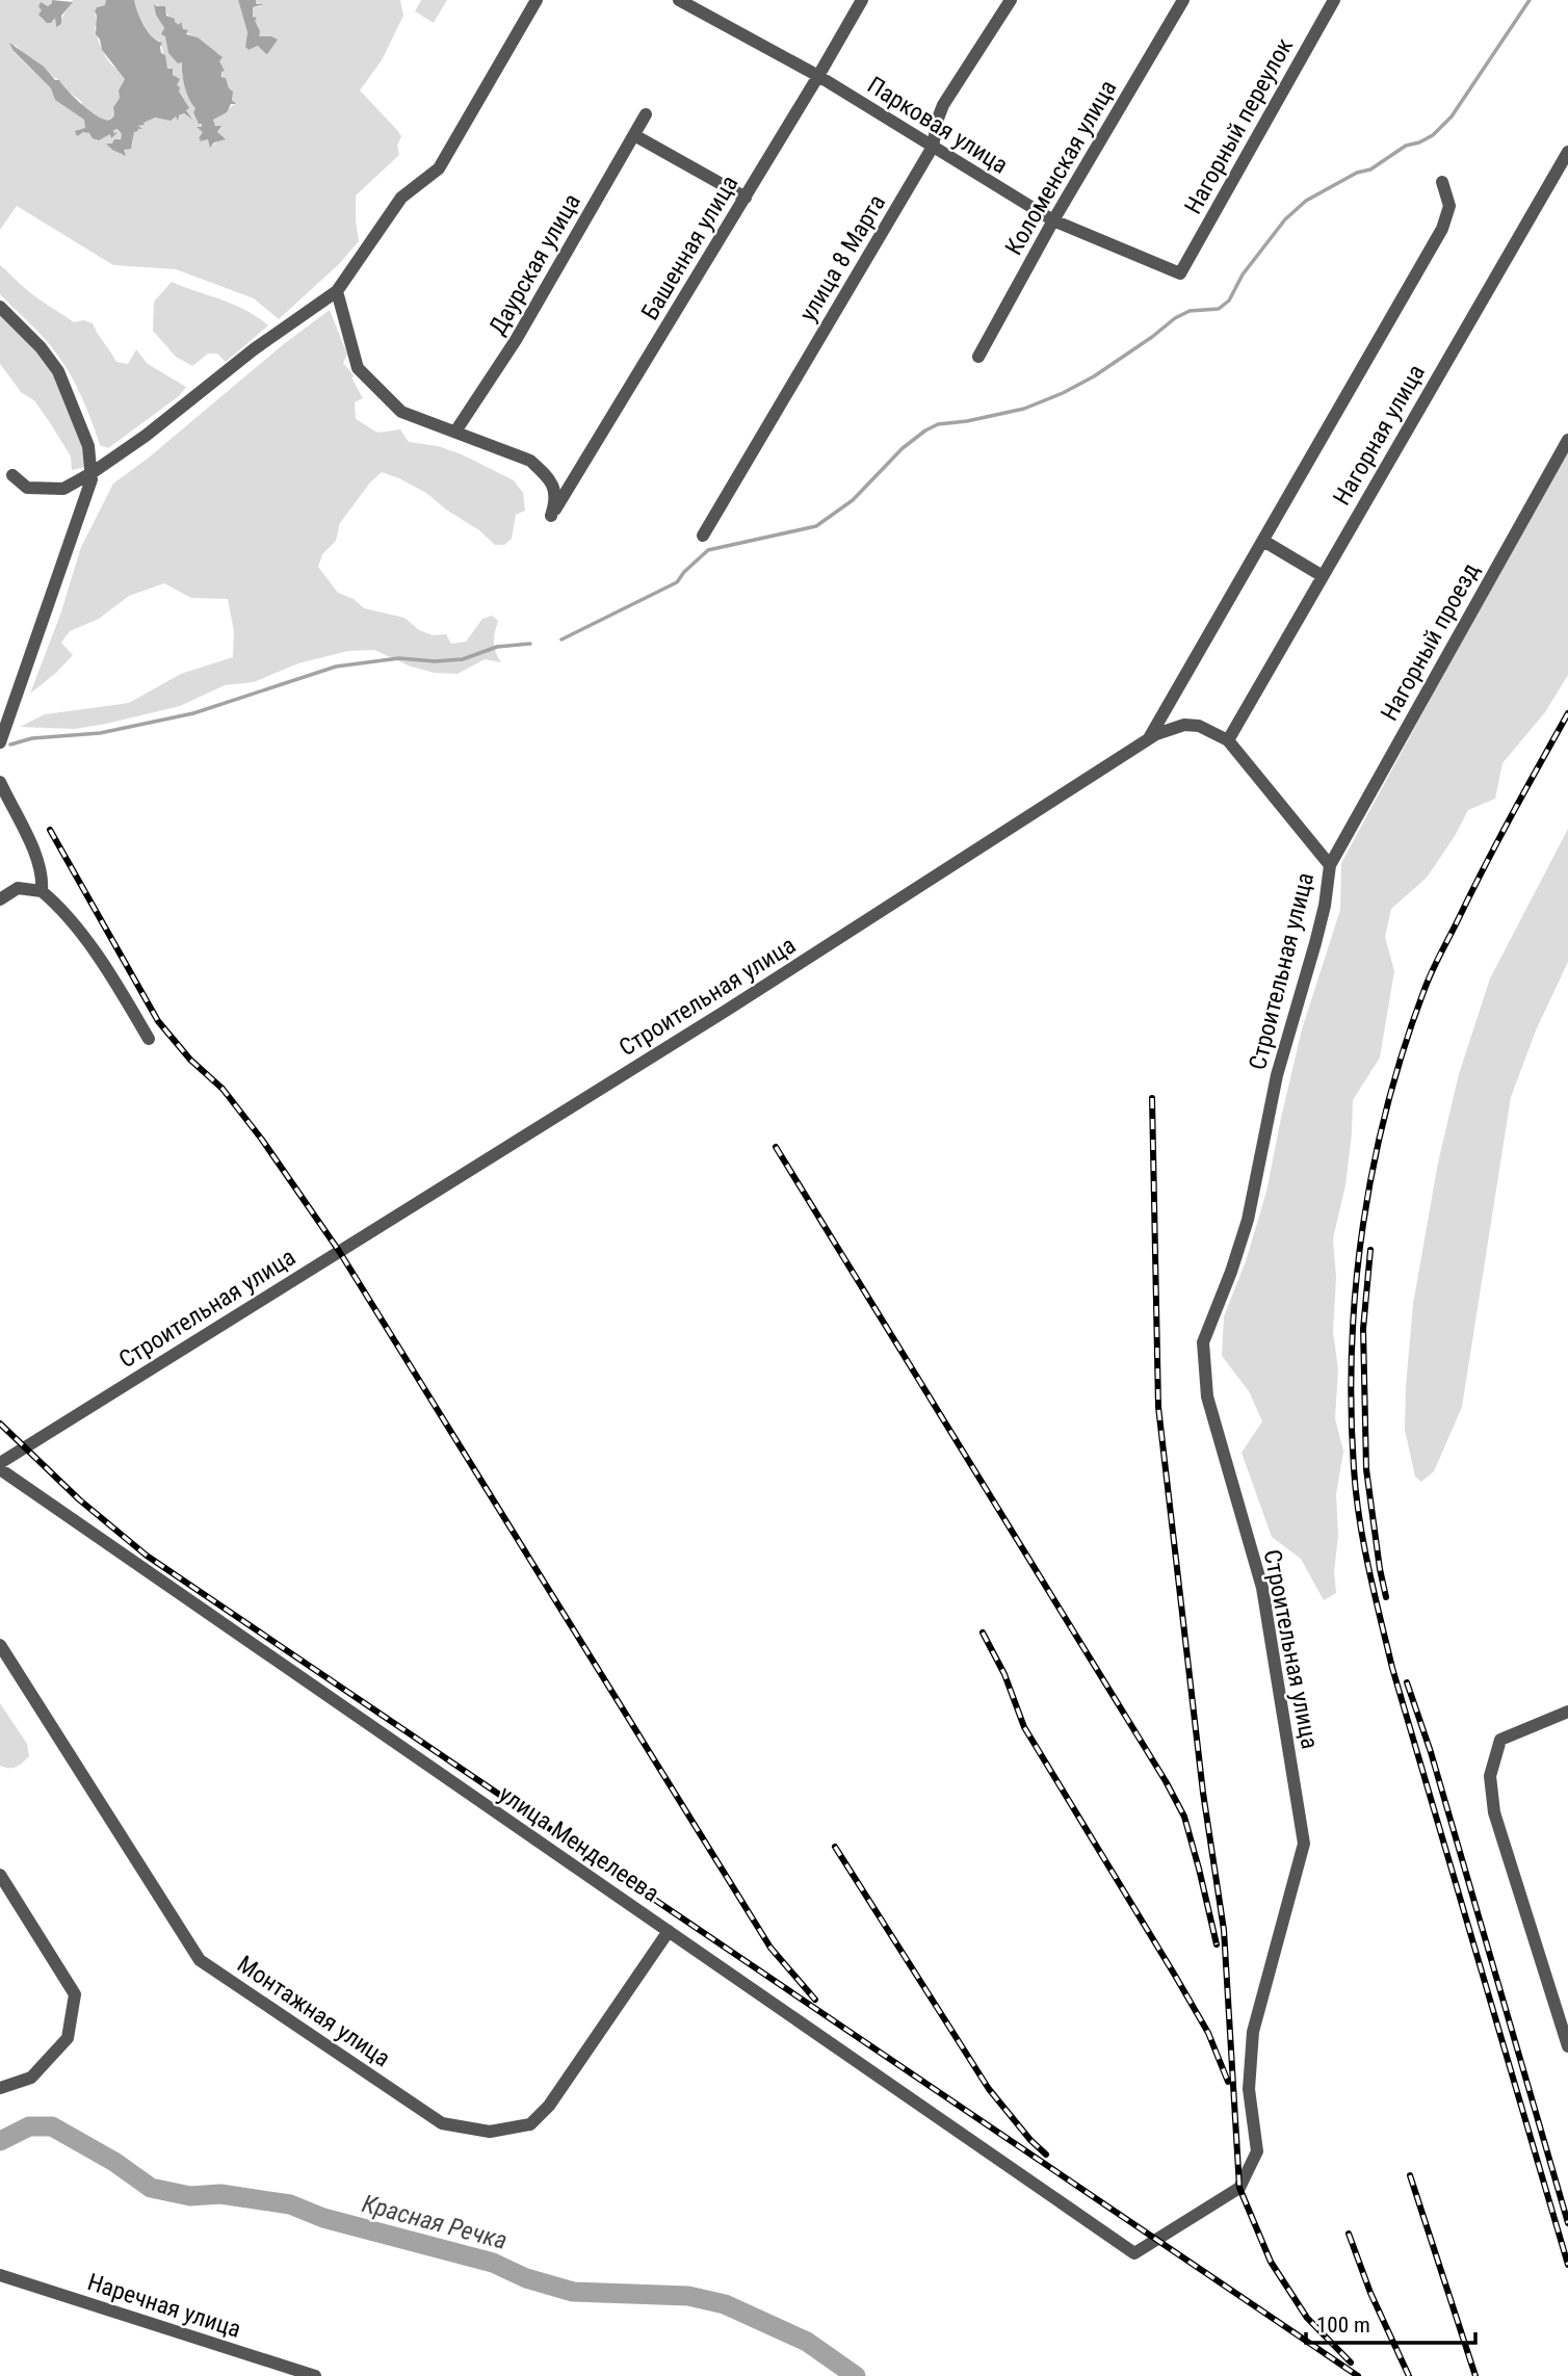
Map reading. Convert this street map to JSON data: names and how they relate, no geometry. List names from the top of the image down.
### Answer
{
  "streets": {
    "street": [
      "Парковая улица",
      "Нагорный переулок",
      "Коломенская улица",
      "Башенная улица",
      "улица 8 Марта",
      "Даурская улица",
      "Нагорная улица",
      "Нагорный проезд",
      "Строительная улица",
      "улица Менделеева",
      "Монтажная улица",
      "Наречная улица"
    ]
  },
  "crossings": [
    ["Парковая улица", "Нагорный переулок"],
    ["Парковая улица", "Коломенская улица"],
    ["Парковая улица", "Башенная улица"],
    ["Парковая улица", "улица 8 Марта"],
    ["Башенная улица", "Даурская улица"],
    ["Нагорная улица", "Строительная улица"],
    ["Нагорный проезд", "Строительная улица"],
    ["Строительная улица", "улица Менделеева"],
    ["улица Менделеева", "Монтажная улица"]
  ],
  "water": ["Красная Речка"],
  "scale_bar": "100 m"
}
